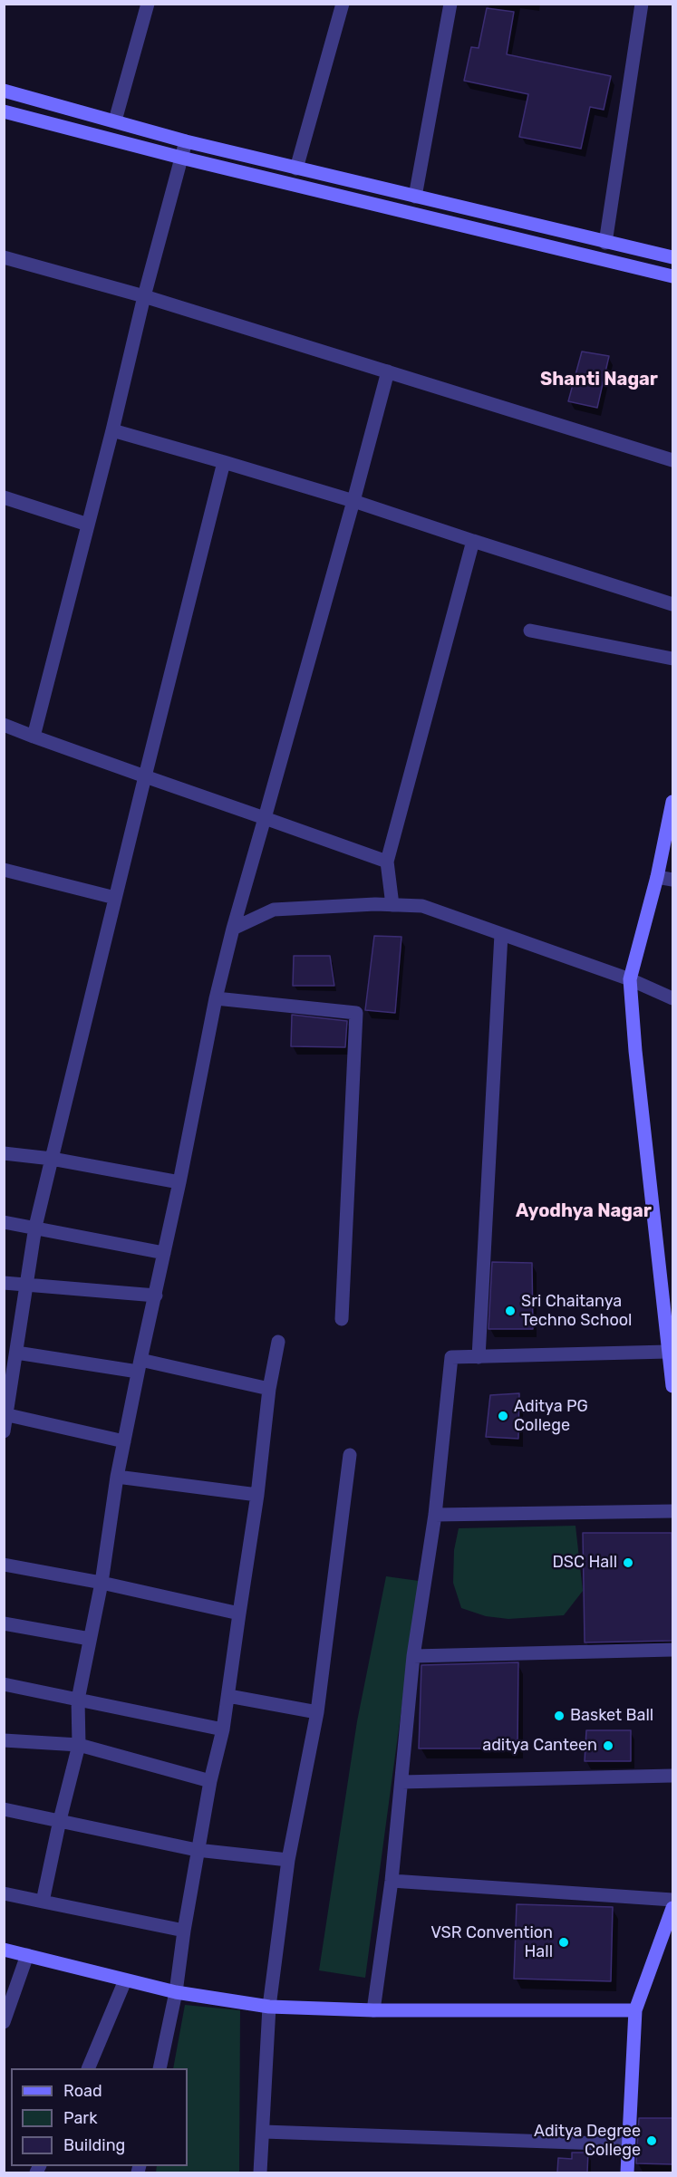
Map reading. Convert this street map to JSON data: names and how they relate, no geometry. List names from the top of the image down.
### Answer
{
  "districts": ["Shanti Nagar", "Ayodhya Nagar"],
  "places": [
    "Sri Chaitanya Techno School",
    "Aditya PG College",
    "DSC Hall",
    "Basket Ball",
    "aditya Canteen",
    "VSR Convention Hall",
    "Aditya Degree College"
  ],
  "legend": ["Road", "Park", "Building"]
}
